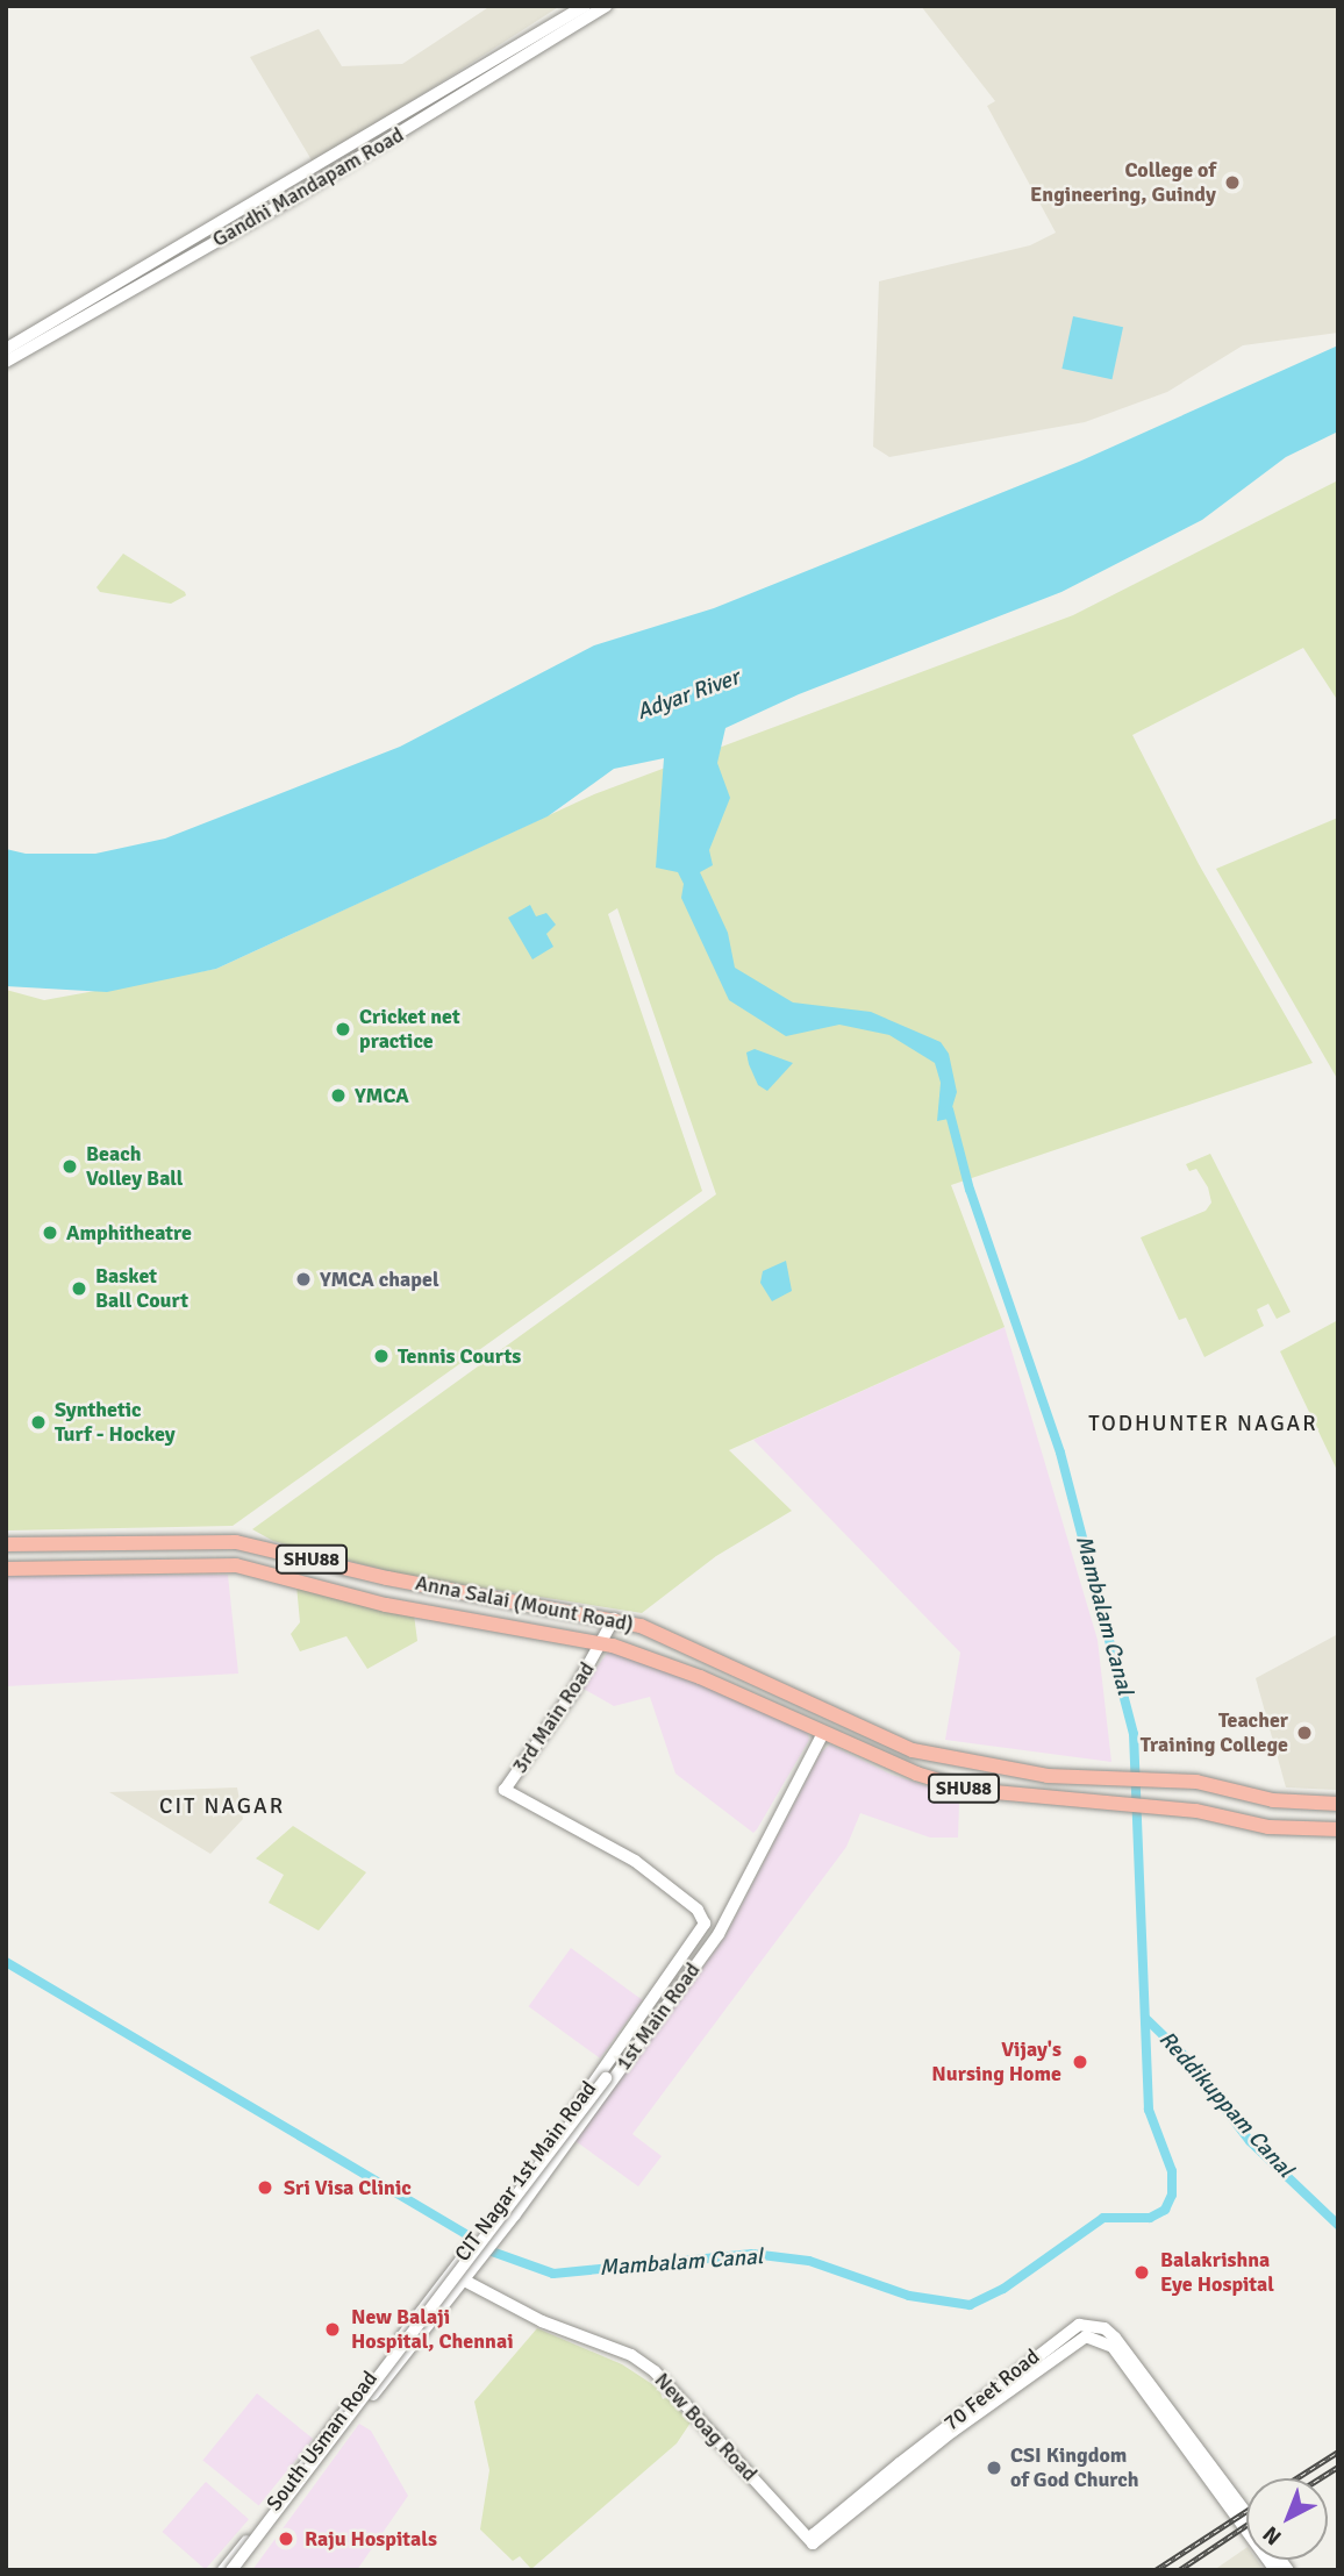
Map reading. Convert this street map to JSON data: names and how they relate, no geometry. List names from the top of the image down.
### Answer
{
  "streets": {
    "main road": [
      "Gandhi Mandapam Road",
      "SHU88",
      "Anna Salai (Mount Road)",
      "3rd Main Road",
      "1st Main Road",
      "CIT Nagar 1st Main Road",
      "70 Feet Road",
      "New Boag Road",
      "South Usman Road"
    ]
  },
  "crossings": [
    ["SHU88", "Anna Salai (Mount Road)"],
    ["Anna Salai (Mount Road)", "3rd Main Road"],
    ["Anna Salai (Mount Road)", "1st Main Road"],
    ["3rd Main Road", "CIT Nagar 1st Main Road"],
    ["1st Main Road", "CIT Nagar 1st Main Road"],
    ["1st Main Road", "New Boag Road"],
    ["1st Main Road", "South Usman Road"],
    ["CIT Nagar 1st Main Road", "New Boag Road"],
    ["CIT Nagar 1st Main Road", "South Usman Road"],
    ["70 Feet Road", "New Boag Road"],
    ["New Boag Road", "South Usman Road"]
  ],
  "districts": ["TODHUNTER NAGAR", "CIT NAGAR"],
  "water": ["Adyar River", "Mambalam Canal", "Reddikuppam Canal"],
  "places": [
    "College of Engineering, Guindy",
    "Cricket net practice",
    "YMCA",
    "Beach Volley Ball",
    "Amphitheatre",
    "YMCA chapel",
    "Basket Ball Court",
    "Tennis Courts",
    "Synthetic Turf - Hockey",
    "Teacher Training College",
    "Vijay's Nursing Home",
    "Sri Visa Clinic",
    "Balakrishna Eye Hospital",
    "New Balaji Hospital, Chennai",
    "CSI Kingdom of God Church",
    "Raju Hospitals"
  ],
  "north": "bottom left"
}
